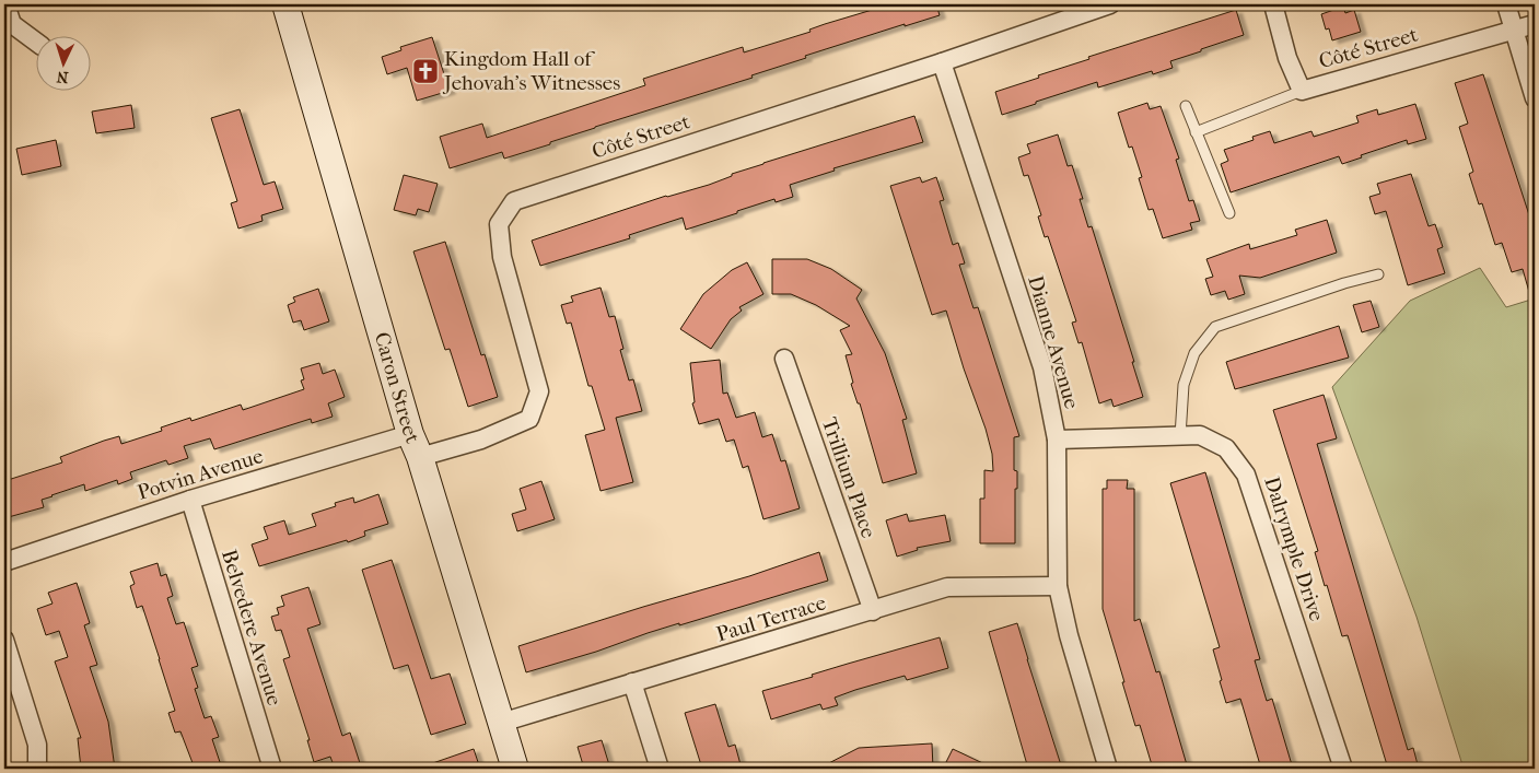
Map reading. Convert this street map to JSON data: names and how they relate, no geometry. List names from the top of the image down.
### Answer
{
  "streets": {
    "street": [
      "Côté Street",
      "Dianne Avenue",
      "Caron Street",
      "Potvin Avenue",
      "Trillium Place",
      "Dalrymple Drive",
      "Paul Terrace",
      "Belvedere Avenue"
    ]
  },
  "crossings": [
    ["Côté Street", "Dianne Avenue"],
    ["Côté Street", "Caron Street"],
    ["Côté Street", "Potvin Avenue"],
    ["Dianne Avenue", "Dalrymple Drive"],
    ["Dianne Avenue", "Paul Terrace"],
    ["Caron Street", "Potvin Avenue"],
    ["Caron Street", "Paul Terrace"],
    ["Potvin Avenue", "Belvedere Avenue"],
    ["Trillium Place", "Paul Terrace"]
  ],
  "places": {
    "church": ["Kingdom Hall of Jehovah's Witnesses"]
  },
  "north": "bottom"
}
